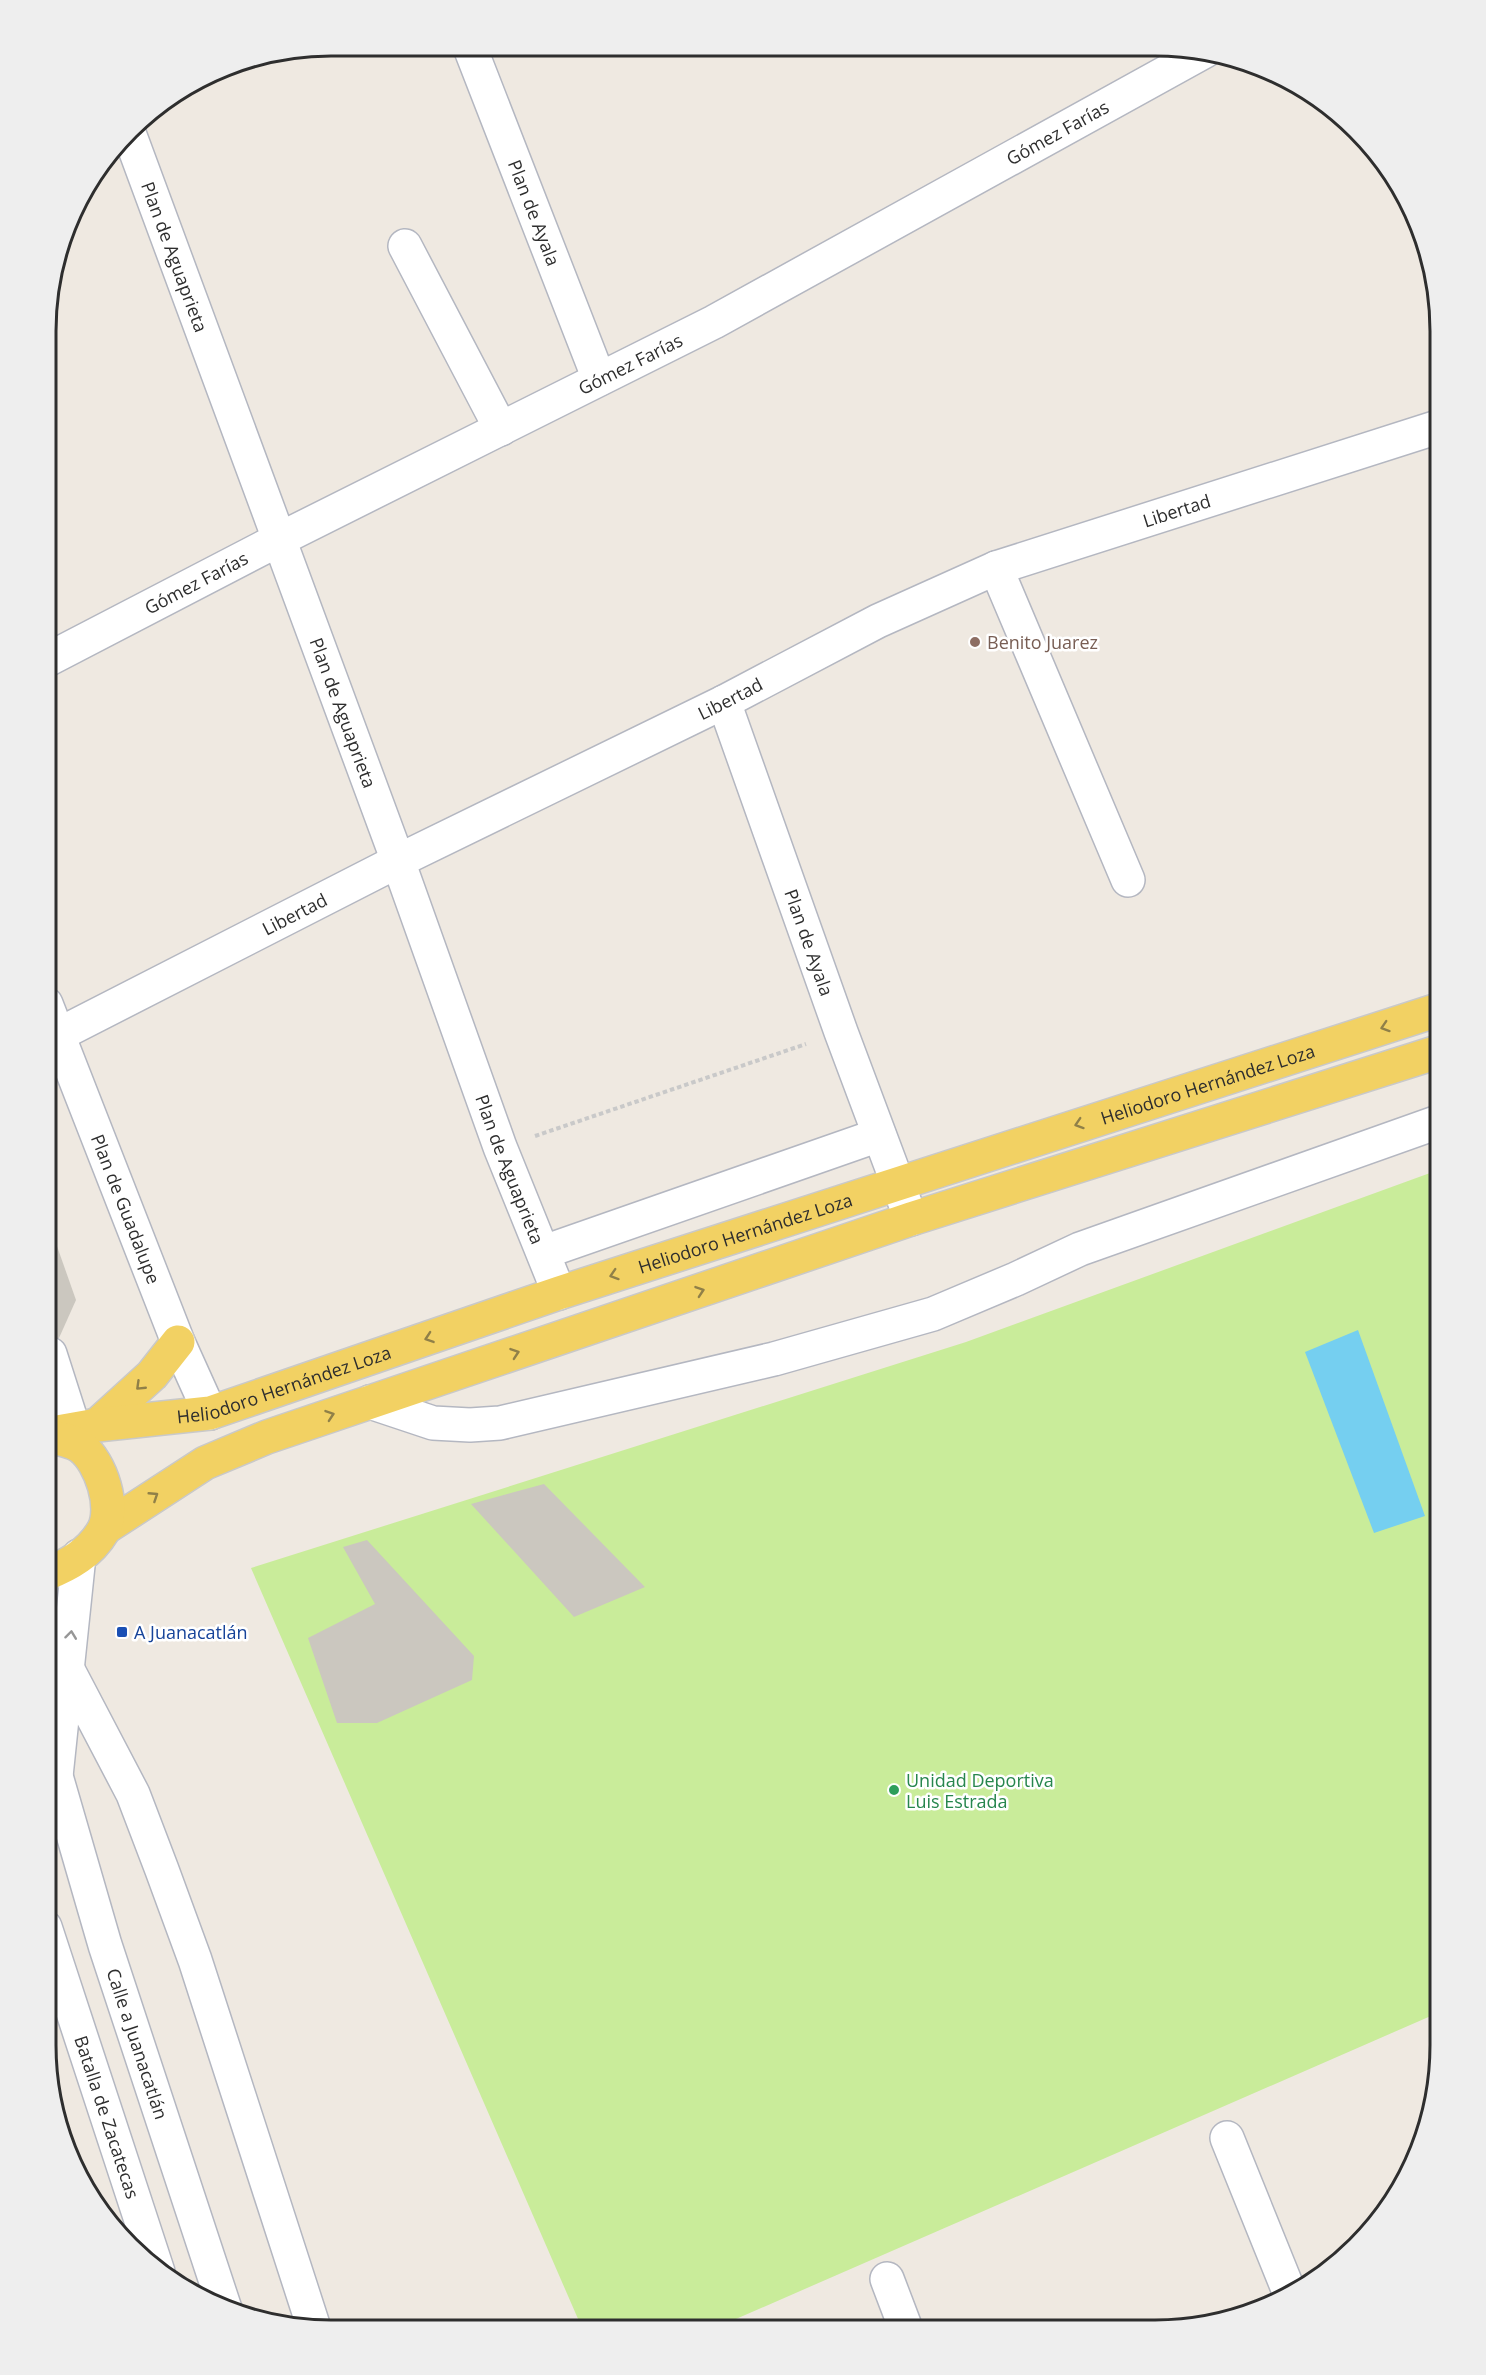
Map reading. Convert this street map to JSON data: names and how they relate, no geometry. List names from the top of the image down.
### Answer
{
  "streets": {
    "main road": ["Heliodoro Hernández Loza"],
    "street": [
      "Gómez Farías",
      "Plan de Ayala",
      "Plan de Aguaprieta",
      "Libertad",
      "Plan de Guadalupe",
      "Calle a Juanacatlán",
      "Batalla de Zacatecas"
    ]
  },
  "crossings": [
    ["Gómez Farías", "Plan de Ayala"],
    ["Gómez Farías", "Plan de Aguaprieta"],
    ["Plan de Ayala", "Libertad"],
    ["Plan de Ayala", "Heliodoro Hernández Loza"],
    ["Plan de Aguaprieta", "Libertad"],
    ["Plan de Aguaprieta", "Heliodoro Hernández Loza"],
    ["Heliodoro Hernández Loza", "Plan de Guadalupe"]
  ],
  "places": {
    "other": ["Benito Juarez", "Unidad Deportiva Luis Estrada"],
    "transit": ["A Juanacatlán"]
  }
}
